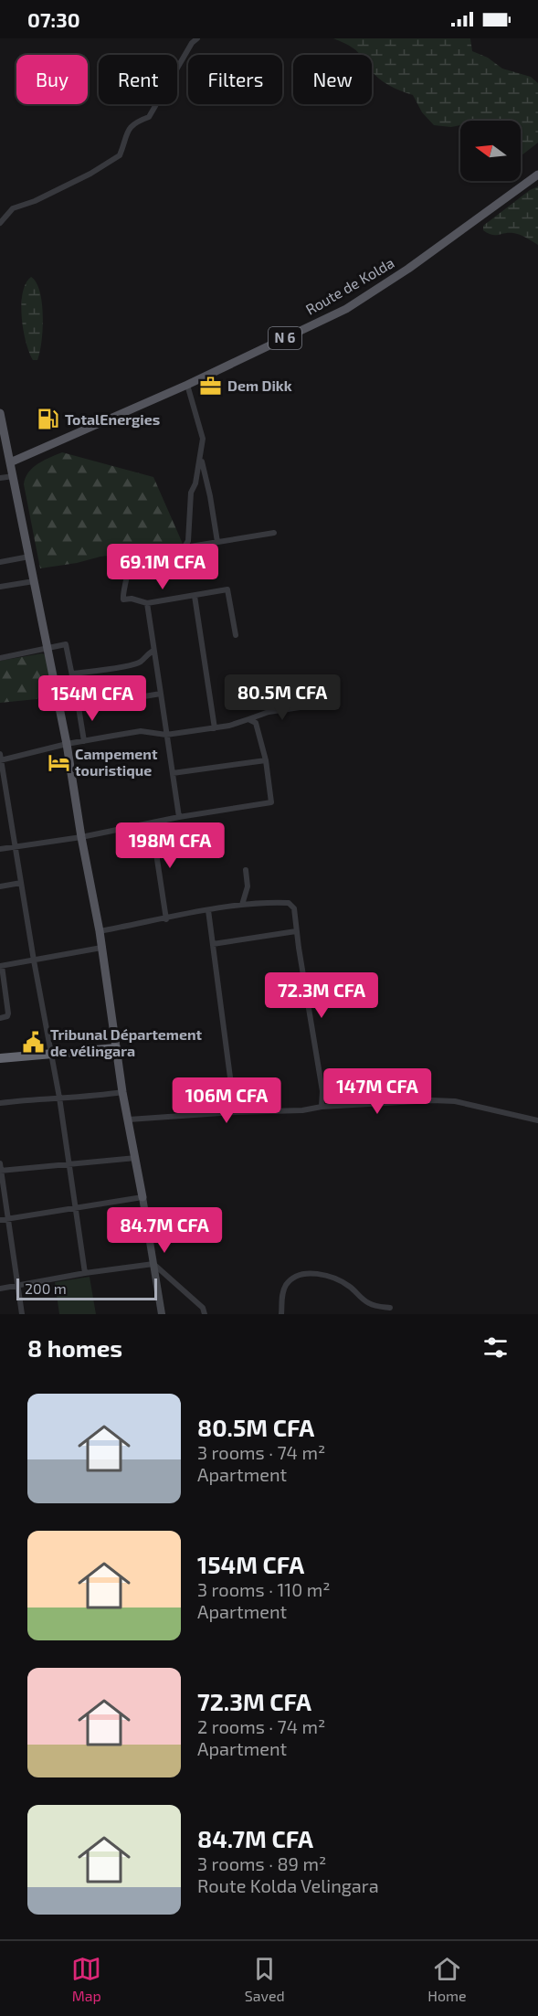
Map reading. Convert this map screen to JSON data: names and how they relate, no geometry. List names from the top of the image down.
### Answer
{
  "streets": {
    "main road": ["Route de Kolda", "N 6"]
  },
  "places": {
    "office": ["Dem Dikk"],
    "fuel station": ["TotalEnergies"],
    "hotel": ["Campement touristique"],
    "public building": ["Tribunal Département de vélingara"]
  },
  "scale_bar": "200 m",
  "north": "left",
  "page": {
    "status": "07:30",
    "chip": [
      "Buy",
      "Rent",
      "Filters",
      "New"
    ],
    "price": [
      "69.1M CFA",
      "80.5M CFA",
      "154M CFA",
      "198M CFA",
      "72.3M CFA",
      "147M CFA",
      "106M CFA",
      "84.7M CFA"
    ],
    "scale": "200 m",
    "heading": "8 homes",
    "list": [
      {
        "name": "80.5M CFA",
        "note": "3 rooms · 74 m² · Apartment"
      },
      {
        "name": "154M CFA",
        "note": "3 rooms · 110 m² · Apartment"
      },
      {
        "name": "72.3M CFA",
        "note": "2 rooms · 74 m² · Apartment"
      },
      {
        "name": "84.7M CFA",
        "note": "3 rooms · 89 m² · Route Kolda Velingara"
      }
    ],
    "tabs": ["Map", "Saved", "Home"]
  }
}
